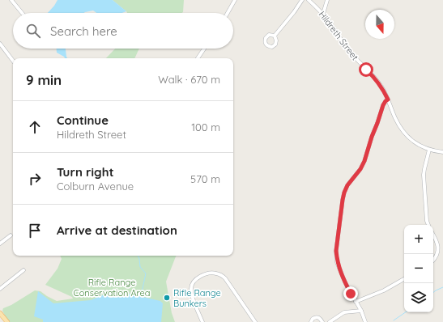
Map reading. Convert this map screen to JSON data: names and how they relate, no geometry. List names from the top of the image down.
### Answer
{
  "streets": {
    "street": ["Hildreth Street"]
  },
  "parks": ["Rifle Range Conservation Area"],
  "places": ["Rifle Range Bunkers"],
  "north": "bottom",
  "page": {
    "search": "Search here",
    "heading": ["9 min", "Walk · 670 m"],
    "list": [
      ["Continue", "Hildreth Street", "100 m"],
      ["Turn right", "Colburn Avenue", "570 m"],
      "Arrive at destination"
    ],
    "map_buttons": ["+", "−"]
  }
}
